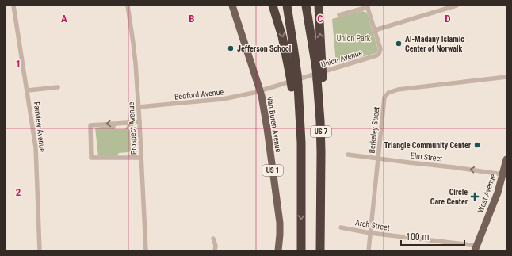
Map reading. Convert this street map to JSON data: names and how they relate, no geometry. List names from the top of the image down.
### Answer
{
  "streets": {
    "highway": ["US 7"],
    "main road": ["Van Buren Avenue", "US 1", "West Avenue"],
    "street": [
      "Union Avenue",
      "Bedford Avenue",
      "Fairview Avenue",
      "Prospect Avenue",
      "Berkeley Street",
      "Elm Street",
      "Arch Street"
    ]
  },
  "crossings": [
    ["Union Avenue", "Bedford Avenue"],
    ["Union Avenue", "Van Buren Avenue"],
    ["Bedford Avenue", "Van Buren Avenue"],
    ["Bedford Avenue", "Prospect Avenue"],
    ["Berkeley Street", "Elm Street"],
    ["Berkeley Street", "Arch Street"],
    ["Elm Street", "West Avenue"],
    ["West Avenue", "Arch Street"]
  ],
  "one_way": ["Elm Street"],
  "parks": ["Union Park"],
  "places": {
    "other": ["Al-Madany Islamic Center of Norwalk", "Jefferson School", "Triangle Community Center"],
    "health": ["Circle Care Center"]
  },
  "scale_bar": "100 m",
  "grid": {
    "columns": [
      "A",
      "B",
      "C",
      "D"
    ],
    "rows": ["1", "2"]
  }
}
